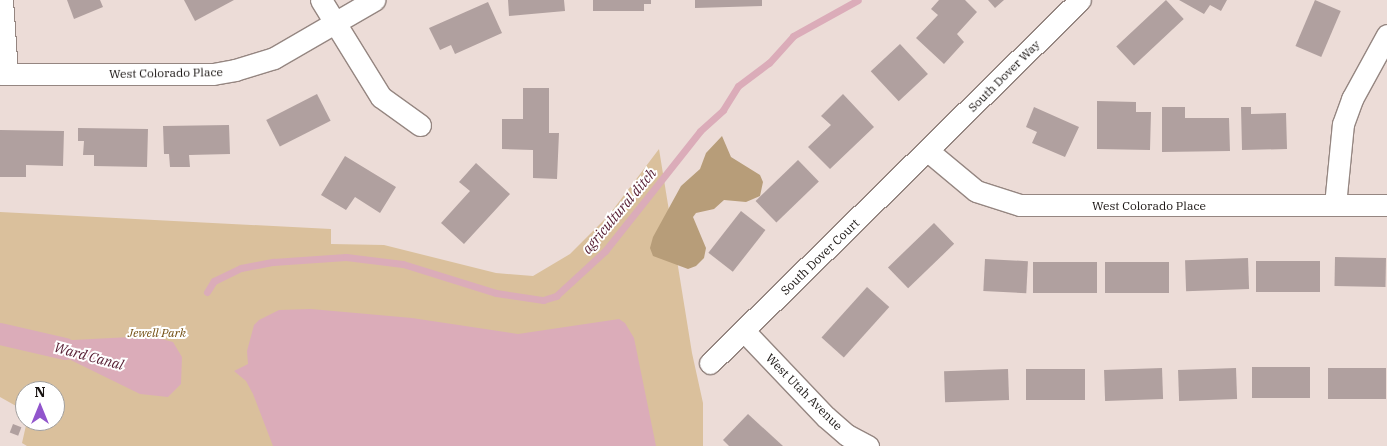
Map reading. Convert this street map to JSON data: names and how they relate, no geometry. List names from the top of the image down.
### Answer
{
  "streets": {
    "street": [
      "West Colorado Place",
      "South Dover Way",
      "South Dover Court",
      "West Utah Avenue"
    ]
  },
  "crossings": [
    ["West Colorado Place", "South Dover Way"],
    ["West Colorado Place", "South Dover Court"],
    ["South Dover Way", "South Dover Court"],
    ["South Dover Court", "West Utah Avenue"]
  ],
  "water": ["agricultural ditch", "Ward Canal"],
  "parks": ["Jewell Park"],
  "north": "top"
}
